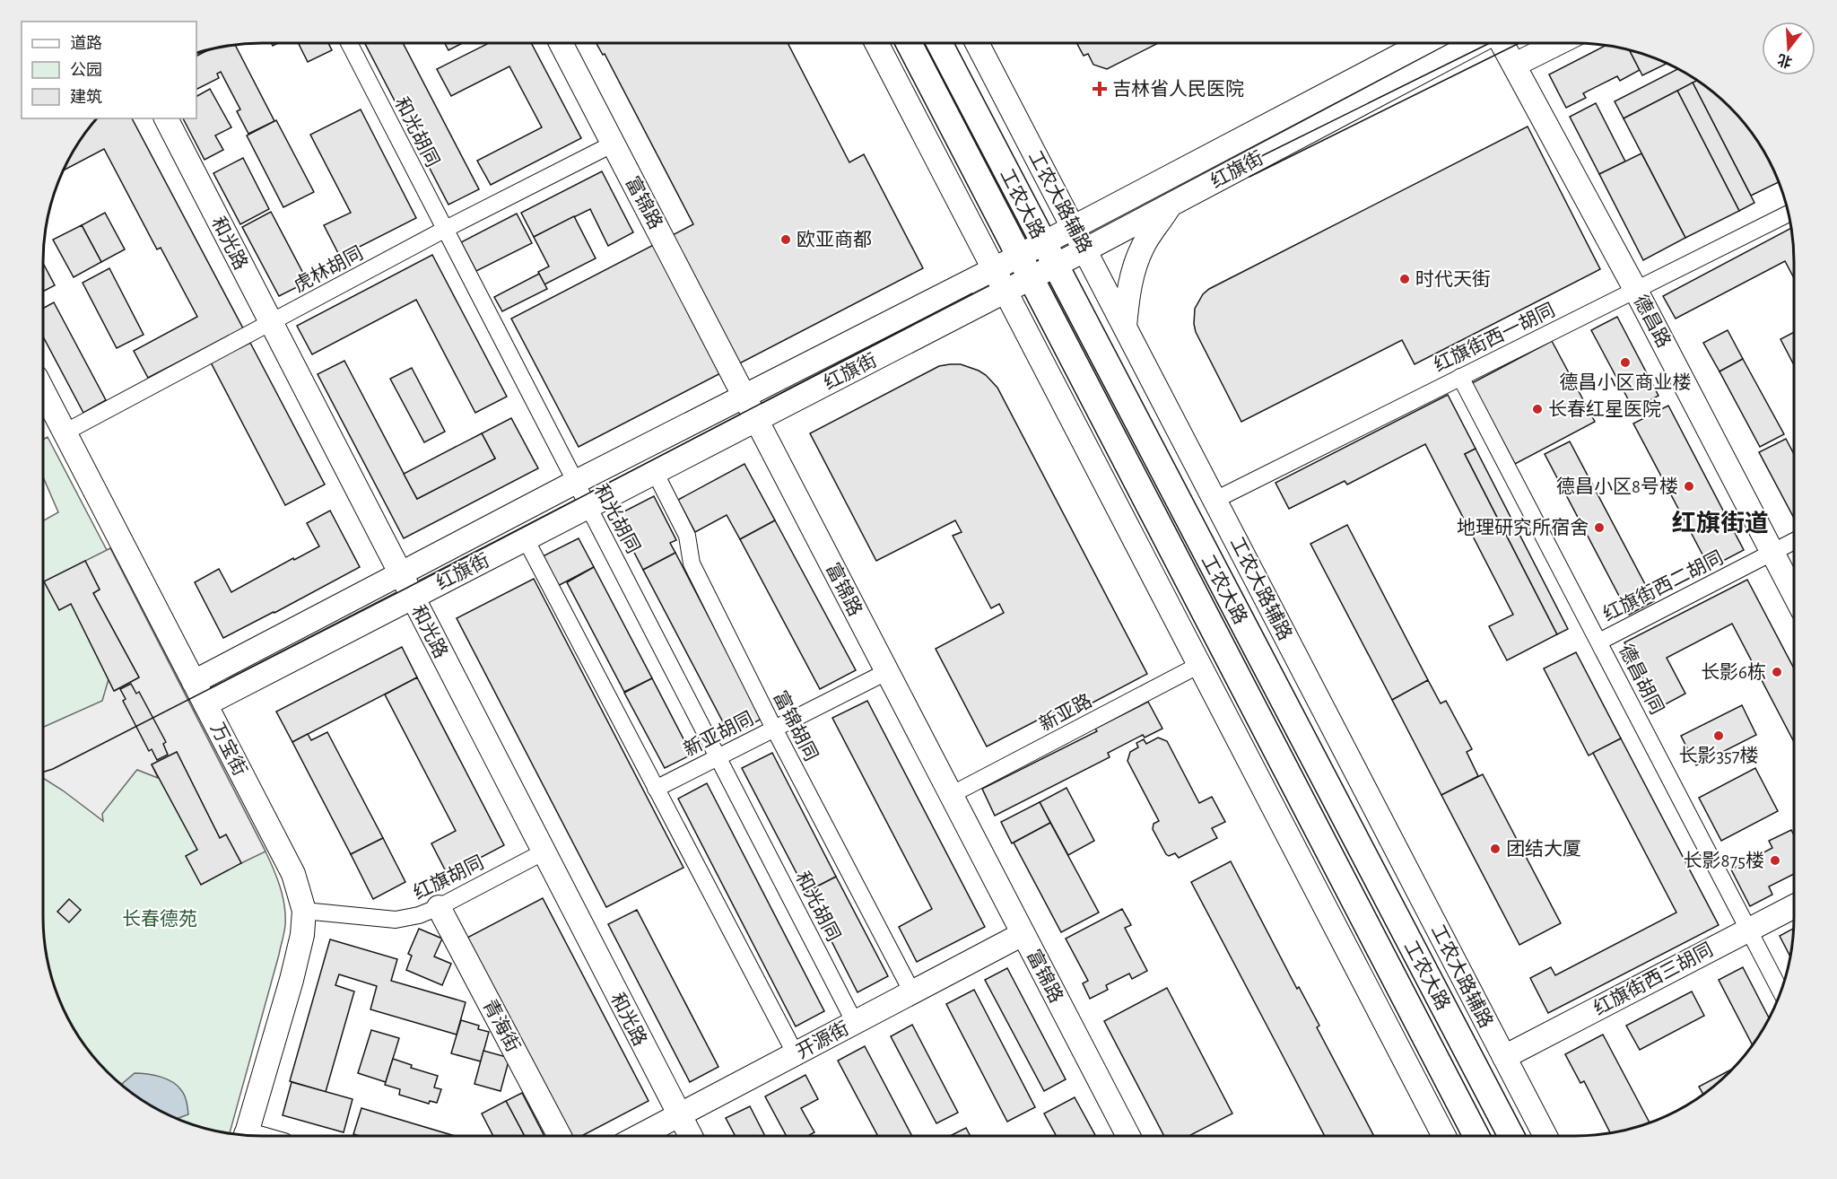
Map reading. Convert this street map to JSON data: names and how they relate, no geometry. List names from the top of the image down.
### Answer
{
  "streets": {
    "main road": ["工农大路"],
    "street": [
      "和光胡同",
      "红旗街",
      "工农大路辅路",
      "富锦路",
      "和光路",
      "虎林胡同",
      "德昌路",
      "红旗街西一胡同",
      "红旗街西二胡同",
      "德昌胡同",
      "新亚路",
      "富锦胡同",
      "新亚胡同",
      "万宝街",
      "红旗胡同",
      "红旗街西三胡同",
      "青海街",
      "开源街"
    ]
  },
  "crossings": [
    ["和光胡同", "红旗街"],
    ["和光胡同", "虎林胡同"],
    ["和光胡同", "新亚胡同"],
    ["和光胡同", "开源街"],
    ["红旗街", "工农大路辅路"],
    ["红旗街", "富锦路"],
    ["红旗街", "工农大路"],
    ["红旗街", "和光路"],
    ["红旗街", "富锦胡同"],
    ["红旗街", "万宝街"],
    ["工农大路辅路", "红旗街西一胡同"],
    ["工农大路辅路", "红旗街西三胡同"],
    ["富锦路", "虎林胡同"],
    ["富锦路", "新亚路"],
    ["富锦路", "新亚胡同"],
    ["富锦路", "开源街"],
    ["和光路", "虎林胡同"],
    ["和光路", "红旗胡同"],
    ["和光路", "开源街"],
    ["虎林胡同", "万宝街"],
    ["德昌路", "红旗街西一胡同"],
    ["德昌路", "红旗街西二胡同"],
    ["红旗街西一胡同", "德昌胡同"],
    ["红旗街西二胡同", "德昌胡同"],
    ["德昌胡同", "红旗街西三胡同"],
    ["富锦胡同", "新亚胡同"],
    ["富锦胡同", "开源街"],
    ["万宝街", "红旗胡同"],
    ["红旗胡同", "青海街"]
  ],
  "districts": ["红旗街道"],
  "parks": ["长春德苑"],
  "places": {
    "health": ["吉林省人民医院"],
    "other": [
      "欧亚商都",
      "时代天街",
      "德昌小区商业楼",
      "长春红星医院",
      "德昌小区8号楼",
      "地理研究所宿舍",
      "长影6栋",
      "长影357楼",
      "团结大厦",
      "长影875楼"
    ]
  },
  "legend": ["道路", "公园", "建筑"],
  "north": "bottom"
}
